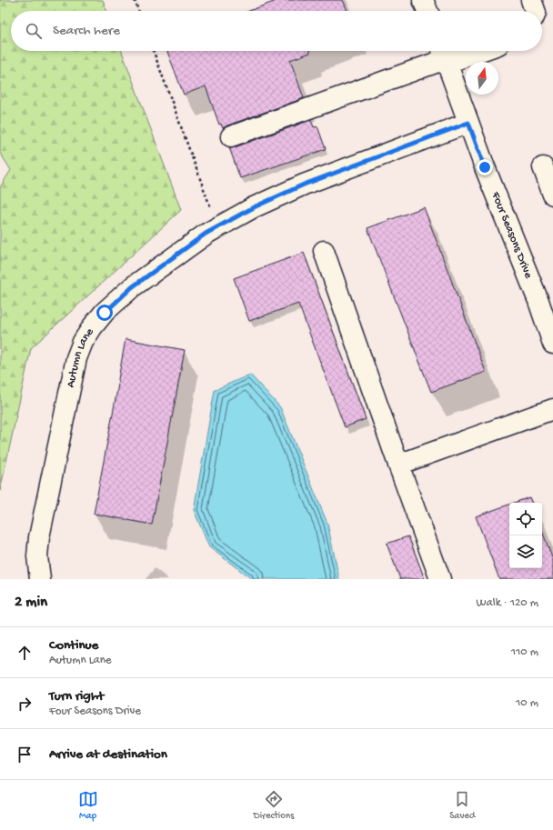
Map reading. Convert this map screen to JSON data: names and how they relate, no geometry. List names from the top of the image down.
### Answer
{
  "streets": {
    "street": ["Four Seasons Drive", "Autumn Lane"]
  },
  "crossings": [
    ["Four Seasons Drive", "Autumn Lane"]
  ],
  "north": "top",
  "page": {
    "search": "Search here",
    "heading": ["2 min", "Walk · 120 m"],
    "list": [
      ["Continue", "Autumn Lane", "110 m"],
      ["Turn right", "Four Seasons Drive", "10 m"],
      "Arrive at destination"
    ],
    "nav": ["Map", "Directions", "Saved"]
  }
}
